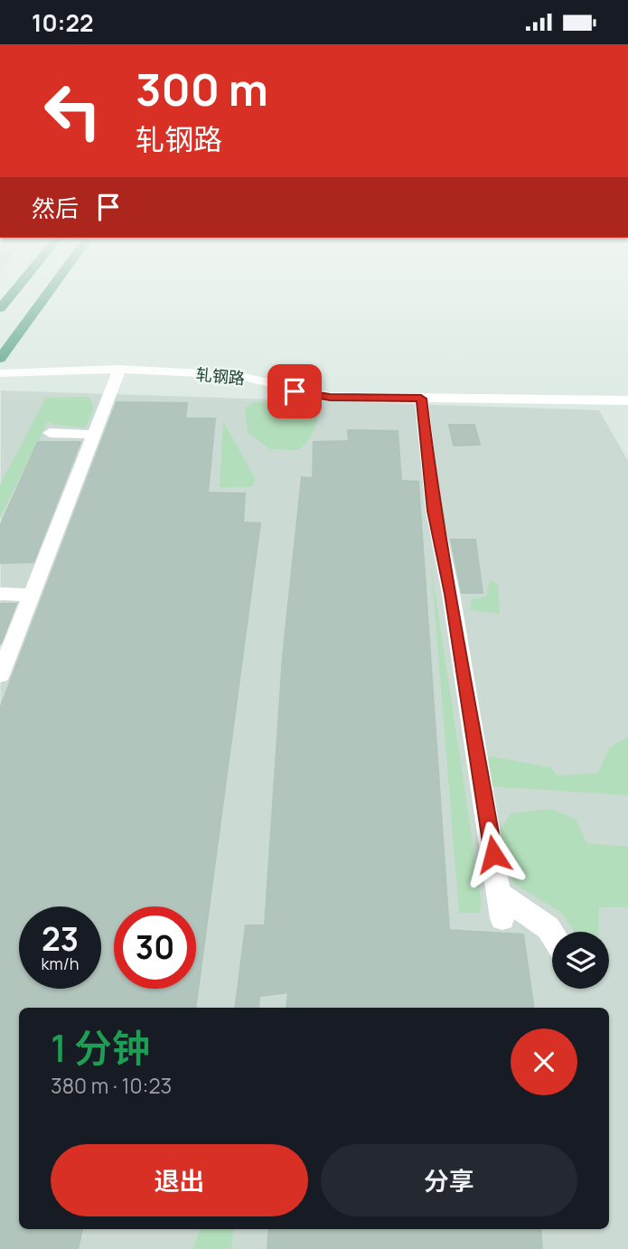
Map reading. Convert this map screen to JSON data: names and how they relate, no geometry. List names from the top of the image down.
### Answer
{
  "streets": {
    "street": ["轧钢路"]
  },
  "page": {
    "status": "10:22",
    "turn": ["300 m", "轧钢路"],
    "then": "然后",
    "speed": "23 km/h",
    "limit": "30",
    "heading": ["1 分钟", "380 m · 10:23"],
    "buttons": ["退出", "分享"]
  }
}
